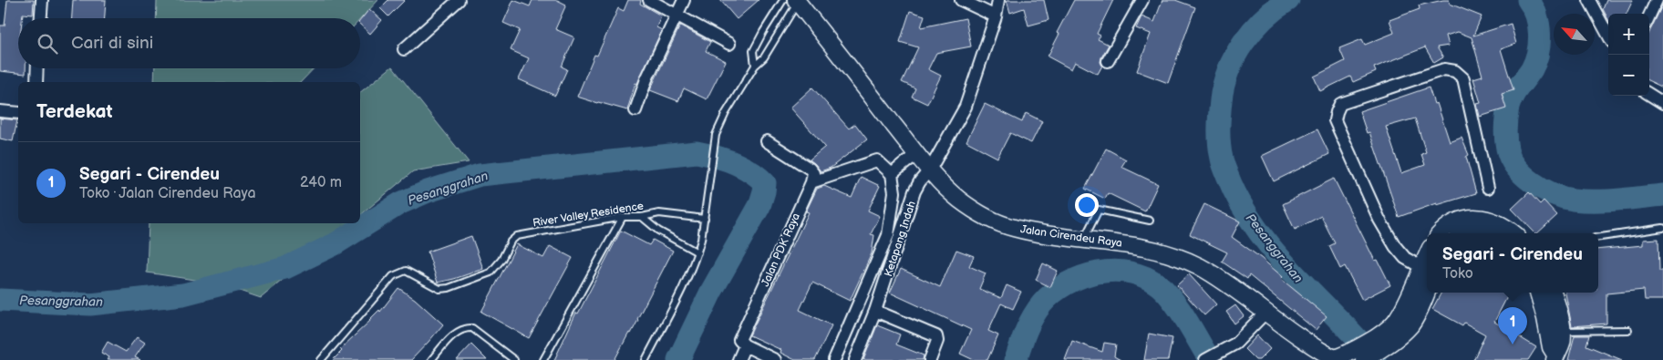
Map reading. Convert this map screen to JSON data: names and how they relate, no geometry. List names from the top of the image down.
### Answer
{
  "streets": {
    "main road": ["Jalan Cirendeu Raya"],
    "street": ["Ketapang Indah", "Jalan PDK Raya"],
    "lane": ["River Valley Residence"]
  },
  "crossings": [
    ["Jalan Cirendeu Raya", "Ketapang Indah"]
  ],
  "water": ["Pesanggrahan"],
  "north": "top left",
  "page": {
    "map_buttons": ["+", "−"],
    "search": "Cari di sini",
    "heading": "Terdekat",
    "list": [
      {
        "mark": "1",
        "name": "Segari - Cirendeu",
        "note": "Toko · Jalan Cirendeu Raya",
        "value": "240 m"
      }
    ],
    "popup": ["Segari - Cirendeu", "Toko"],
    "pins": "1"
  }
}
